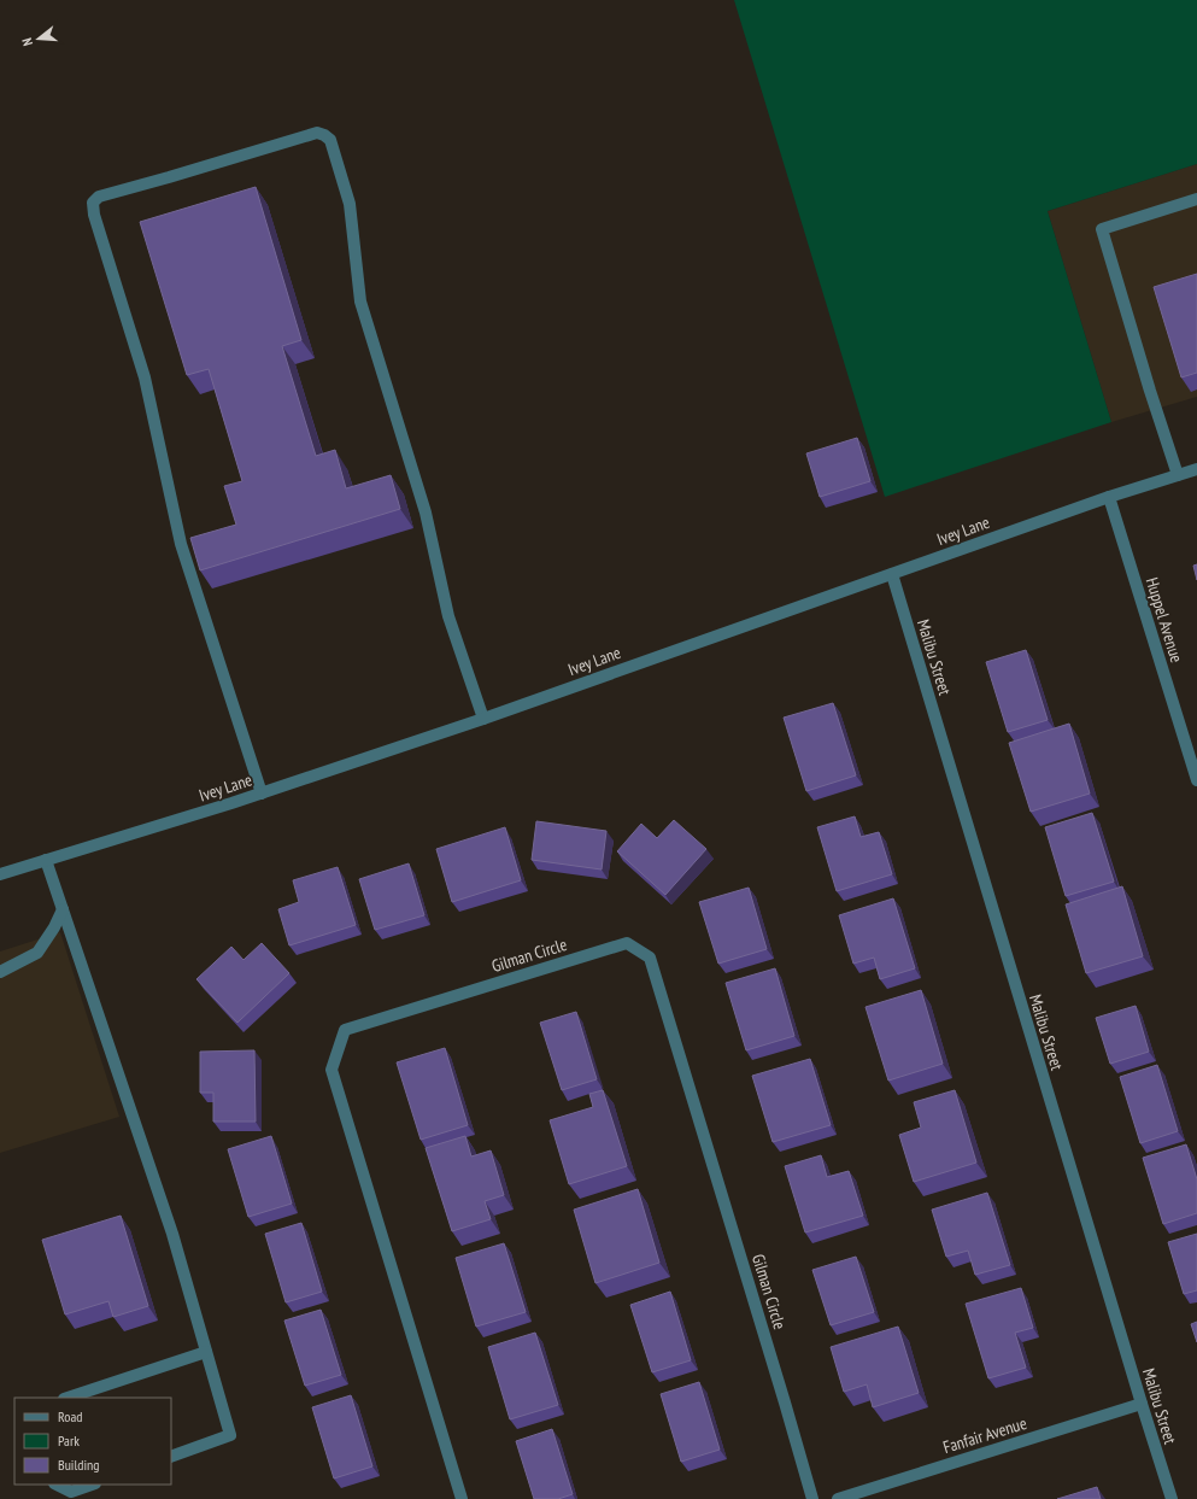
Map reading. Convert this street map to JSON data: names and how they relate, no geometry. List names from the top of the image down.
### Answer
{
  "streets": {
    "street": [
      "Ivey Lane",
      "Huppel Avenue",
      "Malibu Street",
      "Gilman Circle",
      "Fanfair Avenue"
    ]
  },
  "crossings": [
    ["Ivey Lane", "Huppel Avenue"],
    ["Ivey Lane", "Malibu Street"],
    ["Malibu Street", "Fanfair Avenue"]
  ],
  "legend": ["Road", "Park", "Building"],
  "north": "left"
}
